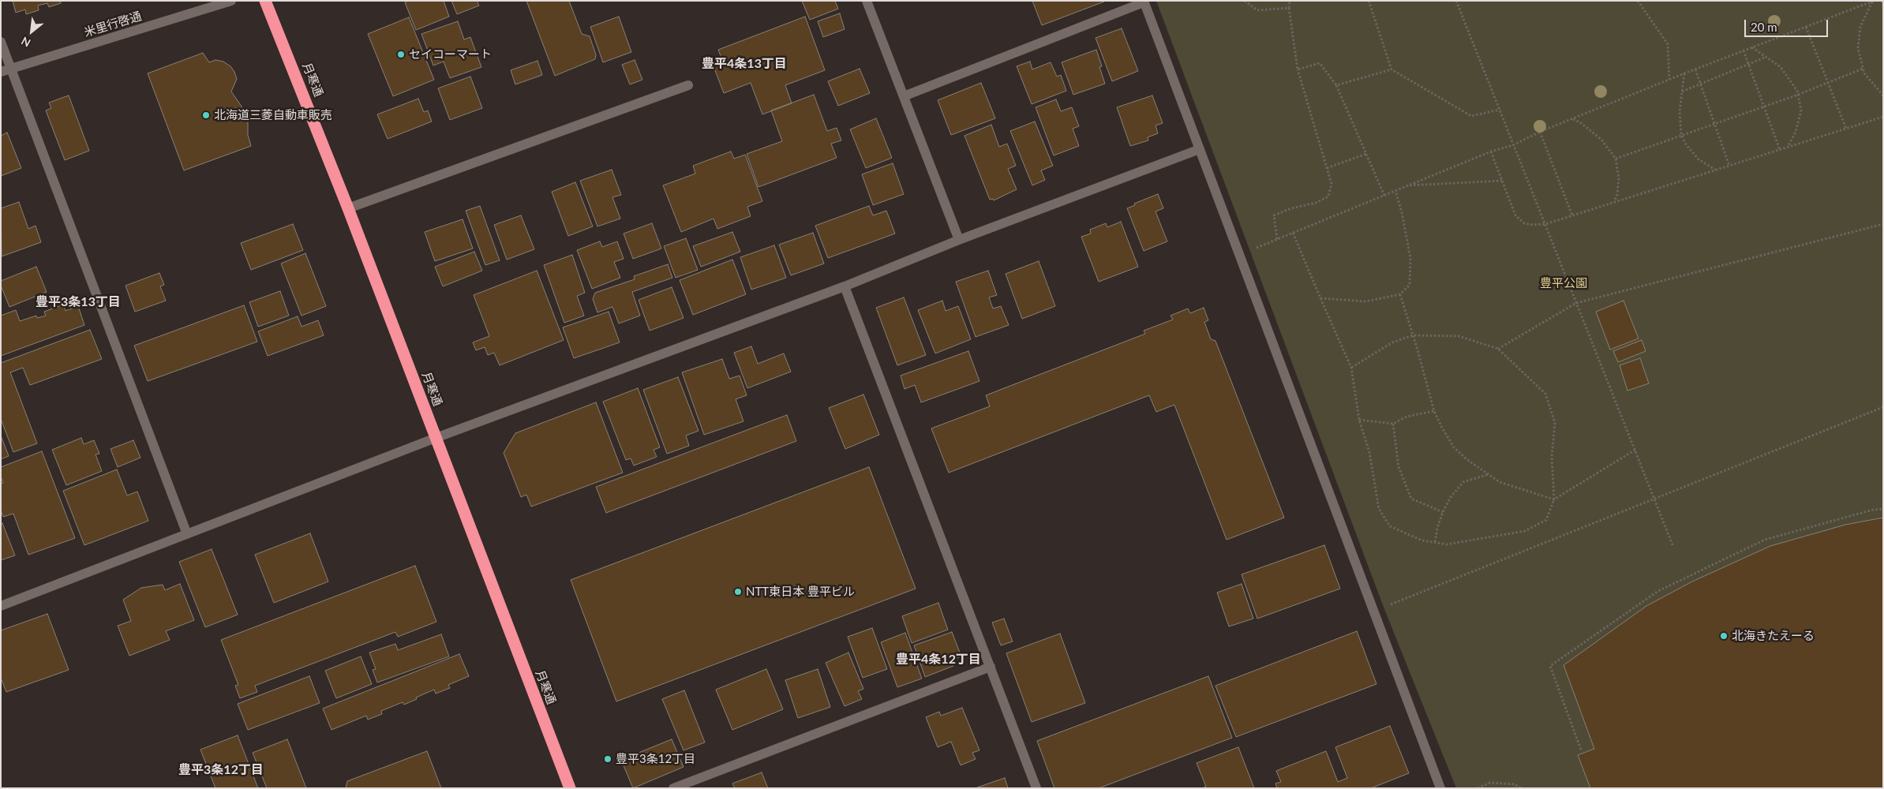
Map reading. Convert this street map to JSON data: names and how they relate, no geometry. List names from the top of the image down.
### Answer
{
  "streets": {
    "highway": ["月寒通"],
    "street": ["米里行啓通"]
  },
  "districts": [
    "豊平4条13丁目",
    "豊平3条13丁目",
    "豊平4条12丁目",
    "豊平3条12丁目"
  ],
  "parks": ["豊平公園"],
  "places": [
    "セイコーマート",
    "北海道三菱自動車販売",
    "NTT東日本 豊平ビル",
    "北海きたえーる",
    "豊平3条12丁目"
  ],
  "scale_bar": "20 m",
  "north": "bottom left"
}
